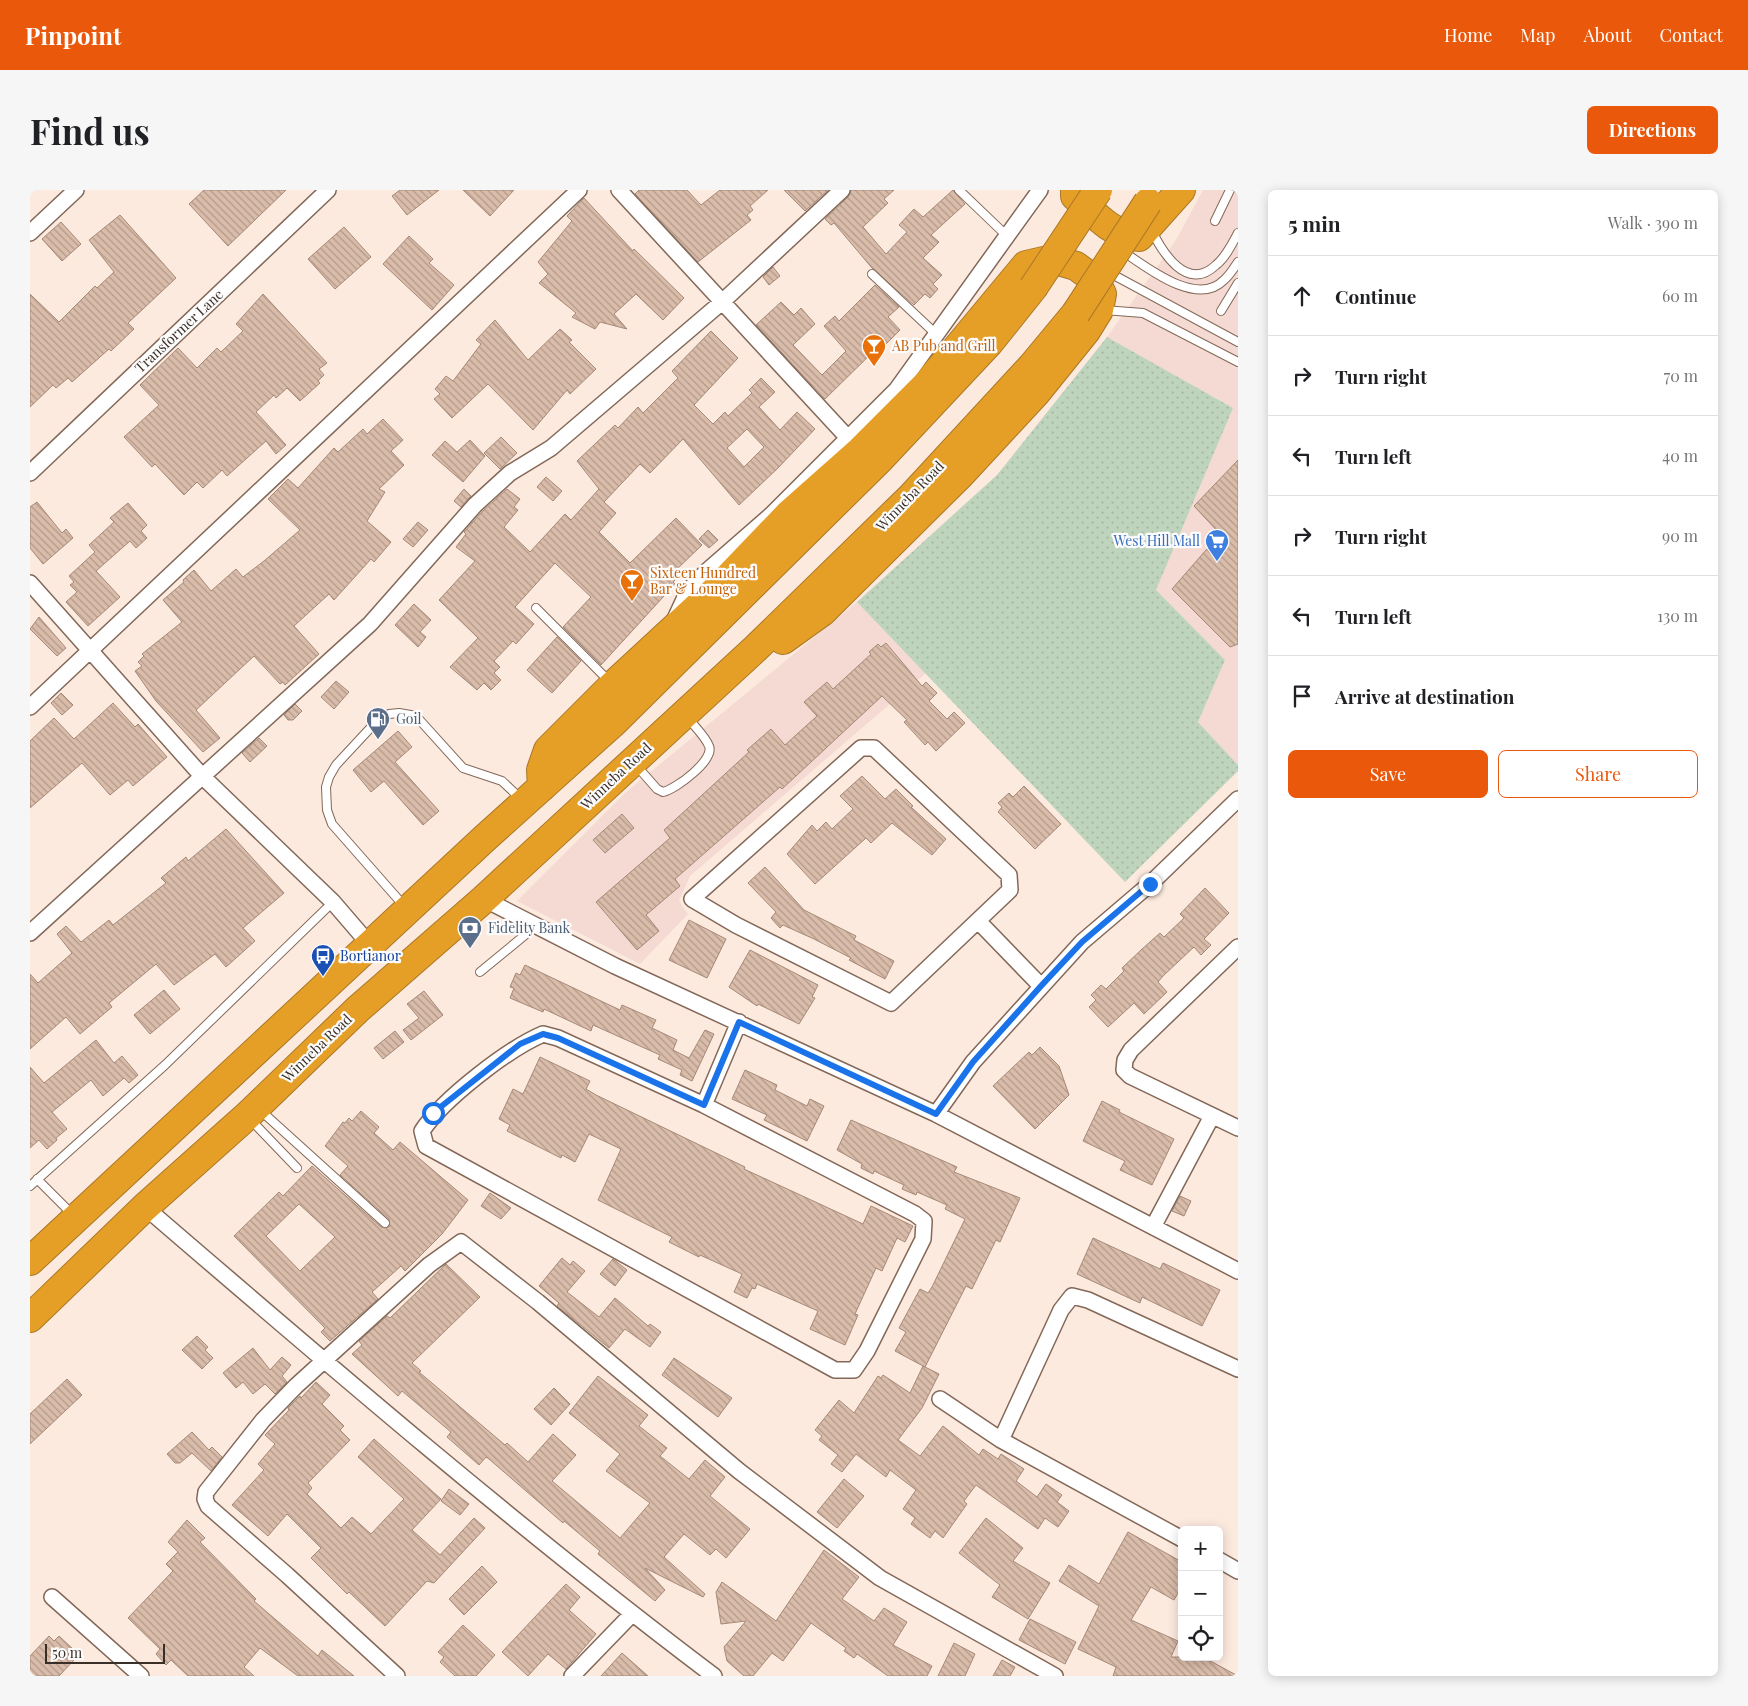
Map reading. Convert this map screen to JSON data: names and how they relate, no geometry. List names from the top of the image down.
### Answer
{
  "streets": {
    "highway": ["Winneba Road"],
    "street": ["Transformer Lane"]
  },
  "places": {
    "bar": ["AB Pub and Grill", "Sixteen Hundred Bar & Lounge"],
    "supermarket": ["West Hill Mall"],
    "fuel station": ["Goil"],
    "bank": ["Fidelity Bank"],
    "bus stop": ["Bortianor"]
  },
  "scale_bar": "50 m",
  "page": {
    "header": "Pinpoint",
    "nav": [
      "Home",
      "Map",
      "About",
      "Contact"
    ],
    "buttons": [
      "Directions",
      ["Save", "Share"]
    ],
    "title": "Find us",
    "heading": ["5 min", "Walk · 390 m"],
    "list": [
      ["Continue", "60 m"],
      ["Turn right", "70 m"],
      ["Turn left", "40 m"],
      ["Turn right", "90 m"],
      ["Turn left", "130 m"],
      "Arrive at destination"
    ],
    "map_buttons": ["+", "−"],
    "scale": "50 m"
  }
}
